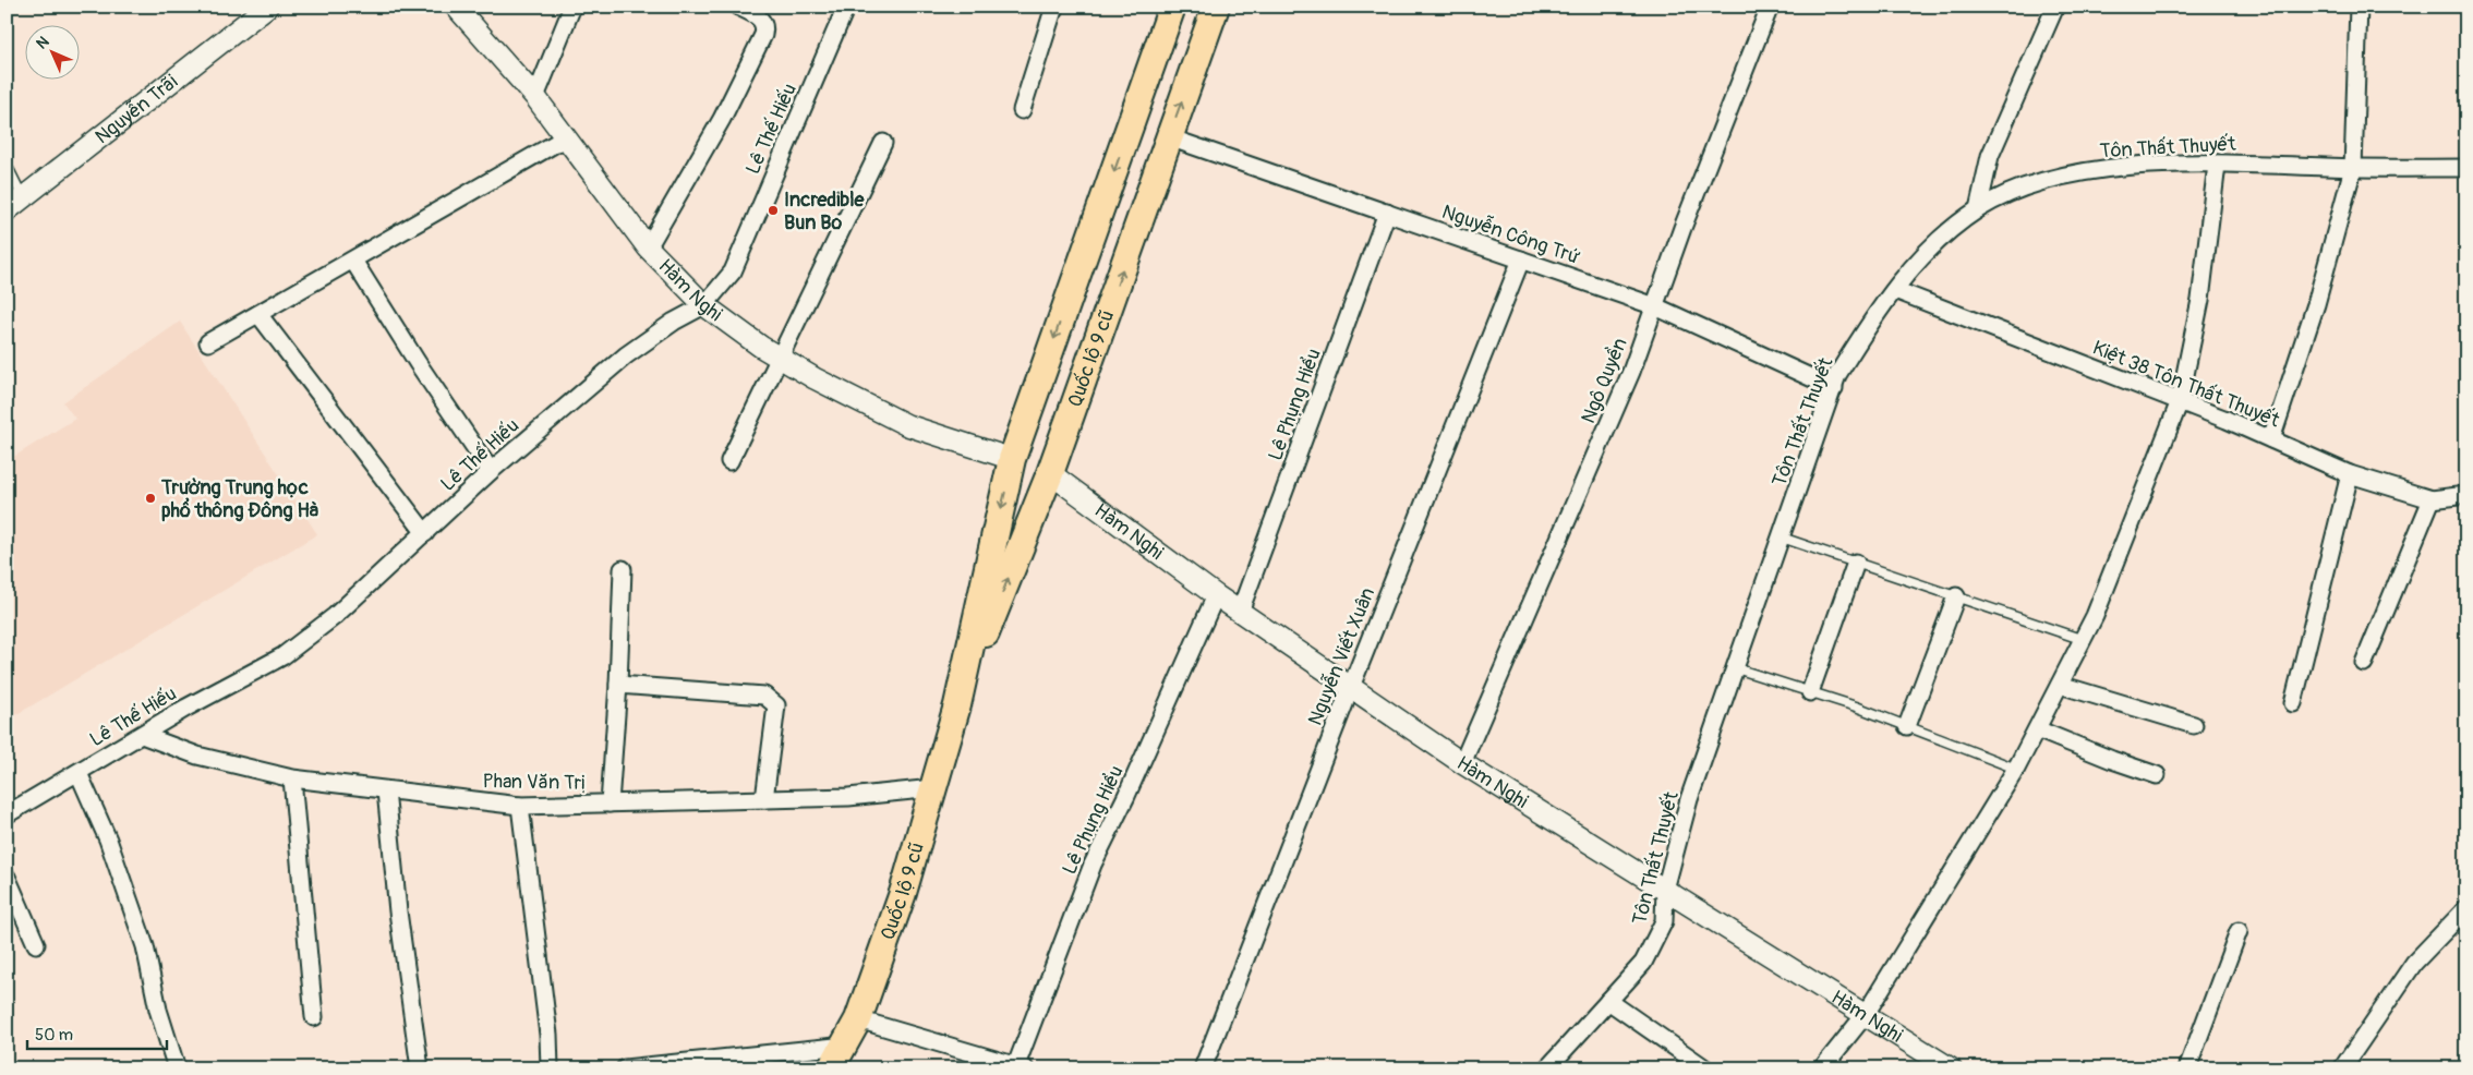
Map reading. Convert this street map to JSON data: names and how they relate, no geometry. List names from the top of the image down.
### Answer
{
  "streets": {
    "main road": ["Quốc lộ 9 cũ"],
    "street": [
      "Nguyễn Trãi",
      "Lê Thế Hiếu",
      "Tôn Thất Thuyết",
      "Nguyễn Công Trứ",
      "Hàm Nghi",
      "Ngô Quyền",
      "Kiệt 38 Tôn Thất Thuyết",
      "Lê Phụng Hiểu",
      "Nguyễn Viết Xuân",
      "Phan Văn Trị"
    ]
  },
  "crossings": [
    ["Lê Thế Hiếu", "Hàm Nghi"],
    ["Lê Thế Hiếu", "Phan Văn Trị"],
    ["Tôn Thất Thuyết", "Nguyễn Công Trứ"],
    ["Tôn Thất Thuyết", "Hàm Nghi"],
    ["Tôn Thất Thuyết", "Kiệt 38 Tôn Thất Thuyết"],
    ["Nguyễn Công Trứ", "Quốc lộ 9 cũ"],
    ["Nguyễn Công Trứ", "Ngô Quyền"],
    ["Nguyễn Công Trứ", "Lê Phụng Hiểu"],
    ["Nguyễn Công Trứ", "Nguyễn Viết Xuân"],
    ["Hàm Nghi", "Quốc lộ 9 cũ"],
    ["Hàm Nghi", "Ngô Quyền"],
    ["Hàm Nghi", "Lê Phụng Hiểu"],
    ["Hàm Nghi", "Nguyễn Viết Xuân"],
    ["Quốc lộ 9 cũ", "Phan Văn Trị"]
  ],
  "places": ["Incredible Bun Bo", "Trường Trung học phổ thông Đông Hà"],
  "scale_bar": "50 m",
  "north": "top left"
}
